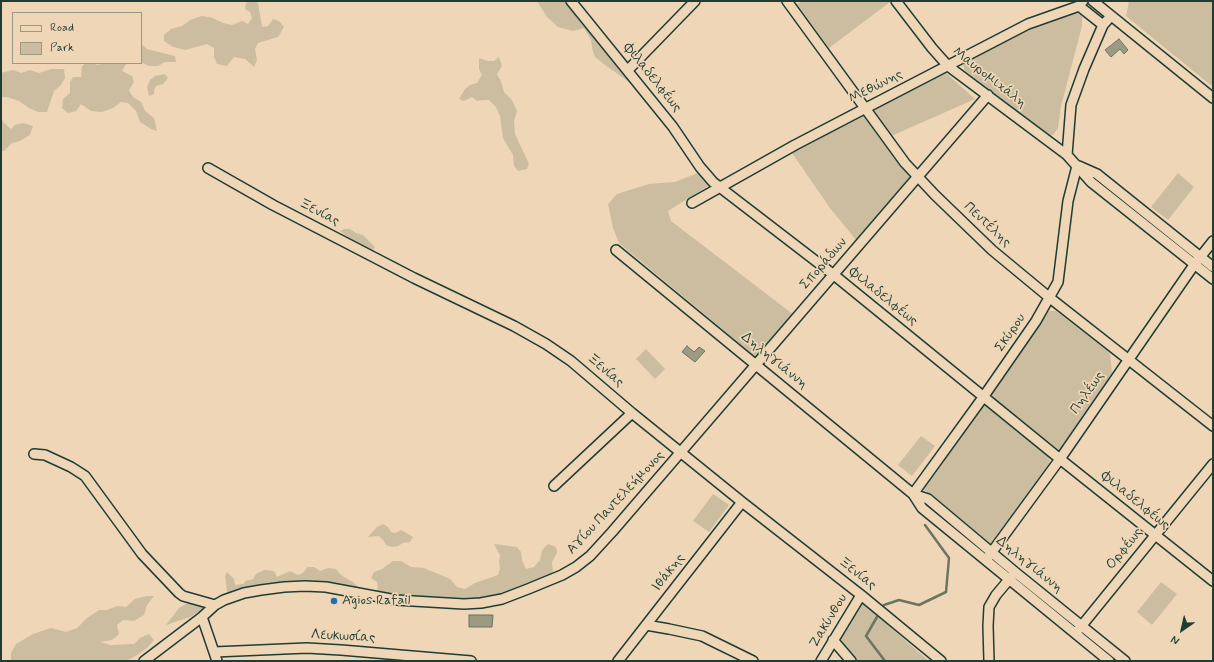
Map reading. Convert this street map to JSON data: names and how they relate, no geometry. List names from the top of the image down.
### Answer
{
  "streets": {
    "street": [
      "Φιλαδελφέως",
      "Μαυρομιχάλη",
      "Μεθώνης",
      "Ξενίας",
      "Πεντέλης",
      "Σποράδων",
      "Σκύρου",
      "Δηληγιάννη",
      "Πηλέως",
      "Αγίου Παντελεήμονος",
      "Ορφέως",
      "Ιθάκης",
      "Ζακύνθου",
      "Λευκωσίας"
    ]
  },
  "crossings": [
    ["Φιλαδελφέως", "Μεθώνης"],
    ["Φιλαδελφέως", "Σποράδων"],
    ["Φιλαδελφέως", "Σκύρου"],
    ["Φιλαδελφέως", "Πηλέως"],
    ["Φιλαδελφέως", "Ορφέως"],
    ["Μαυρομιχάλη", "Μεθώνης"],
    ["Μαυρομιχάλη", "Σποράδων"],
    ["Μαυρομιχάλη", "Σκύρου"],
    ["Μαυρομιχάλη", "Πηλέως"],
    ["Μεθώνης", "Πεντέλης"],
    ["Ξενίας", "Σποράδων"],
    ["Ξενίας", "Αγίου Παντελεήμονος"],
    ["Ξενίας", "Ιθάκης"],
    ["Ξενίας", "Ζακύνθου"],
    ["Πεντέλης", "Σποράδων"],
    ["Πεντέλης", "Σκύρου"],
    ["Πεντέλης", "Πηλέως"],
    ["Σποράδων", "Δηληγιάννη"],
    ["Σποράδων", "Αγίου Παντελεήμονος"],
    ["Σκύρου", "Δηληγιάννη"],
    ["Δηληγιάννη", "Πηλέως"],
    ["Δηληγιάννη", "Ορφέως"]
  ],
  "places": ["Agios Rafail"],
  "legend": ["Road", "Park"],
  "north": "bottom left"
}
